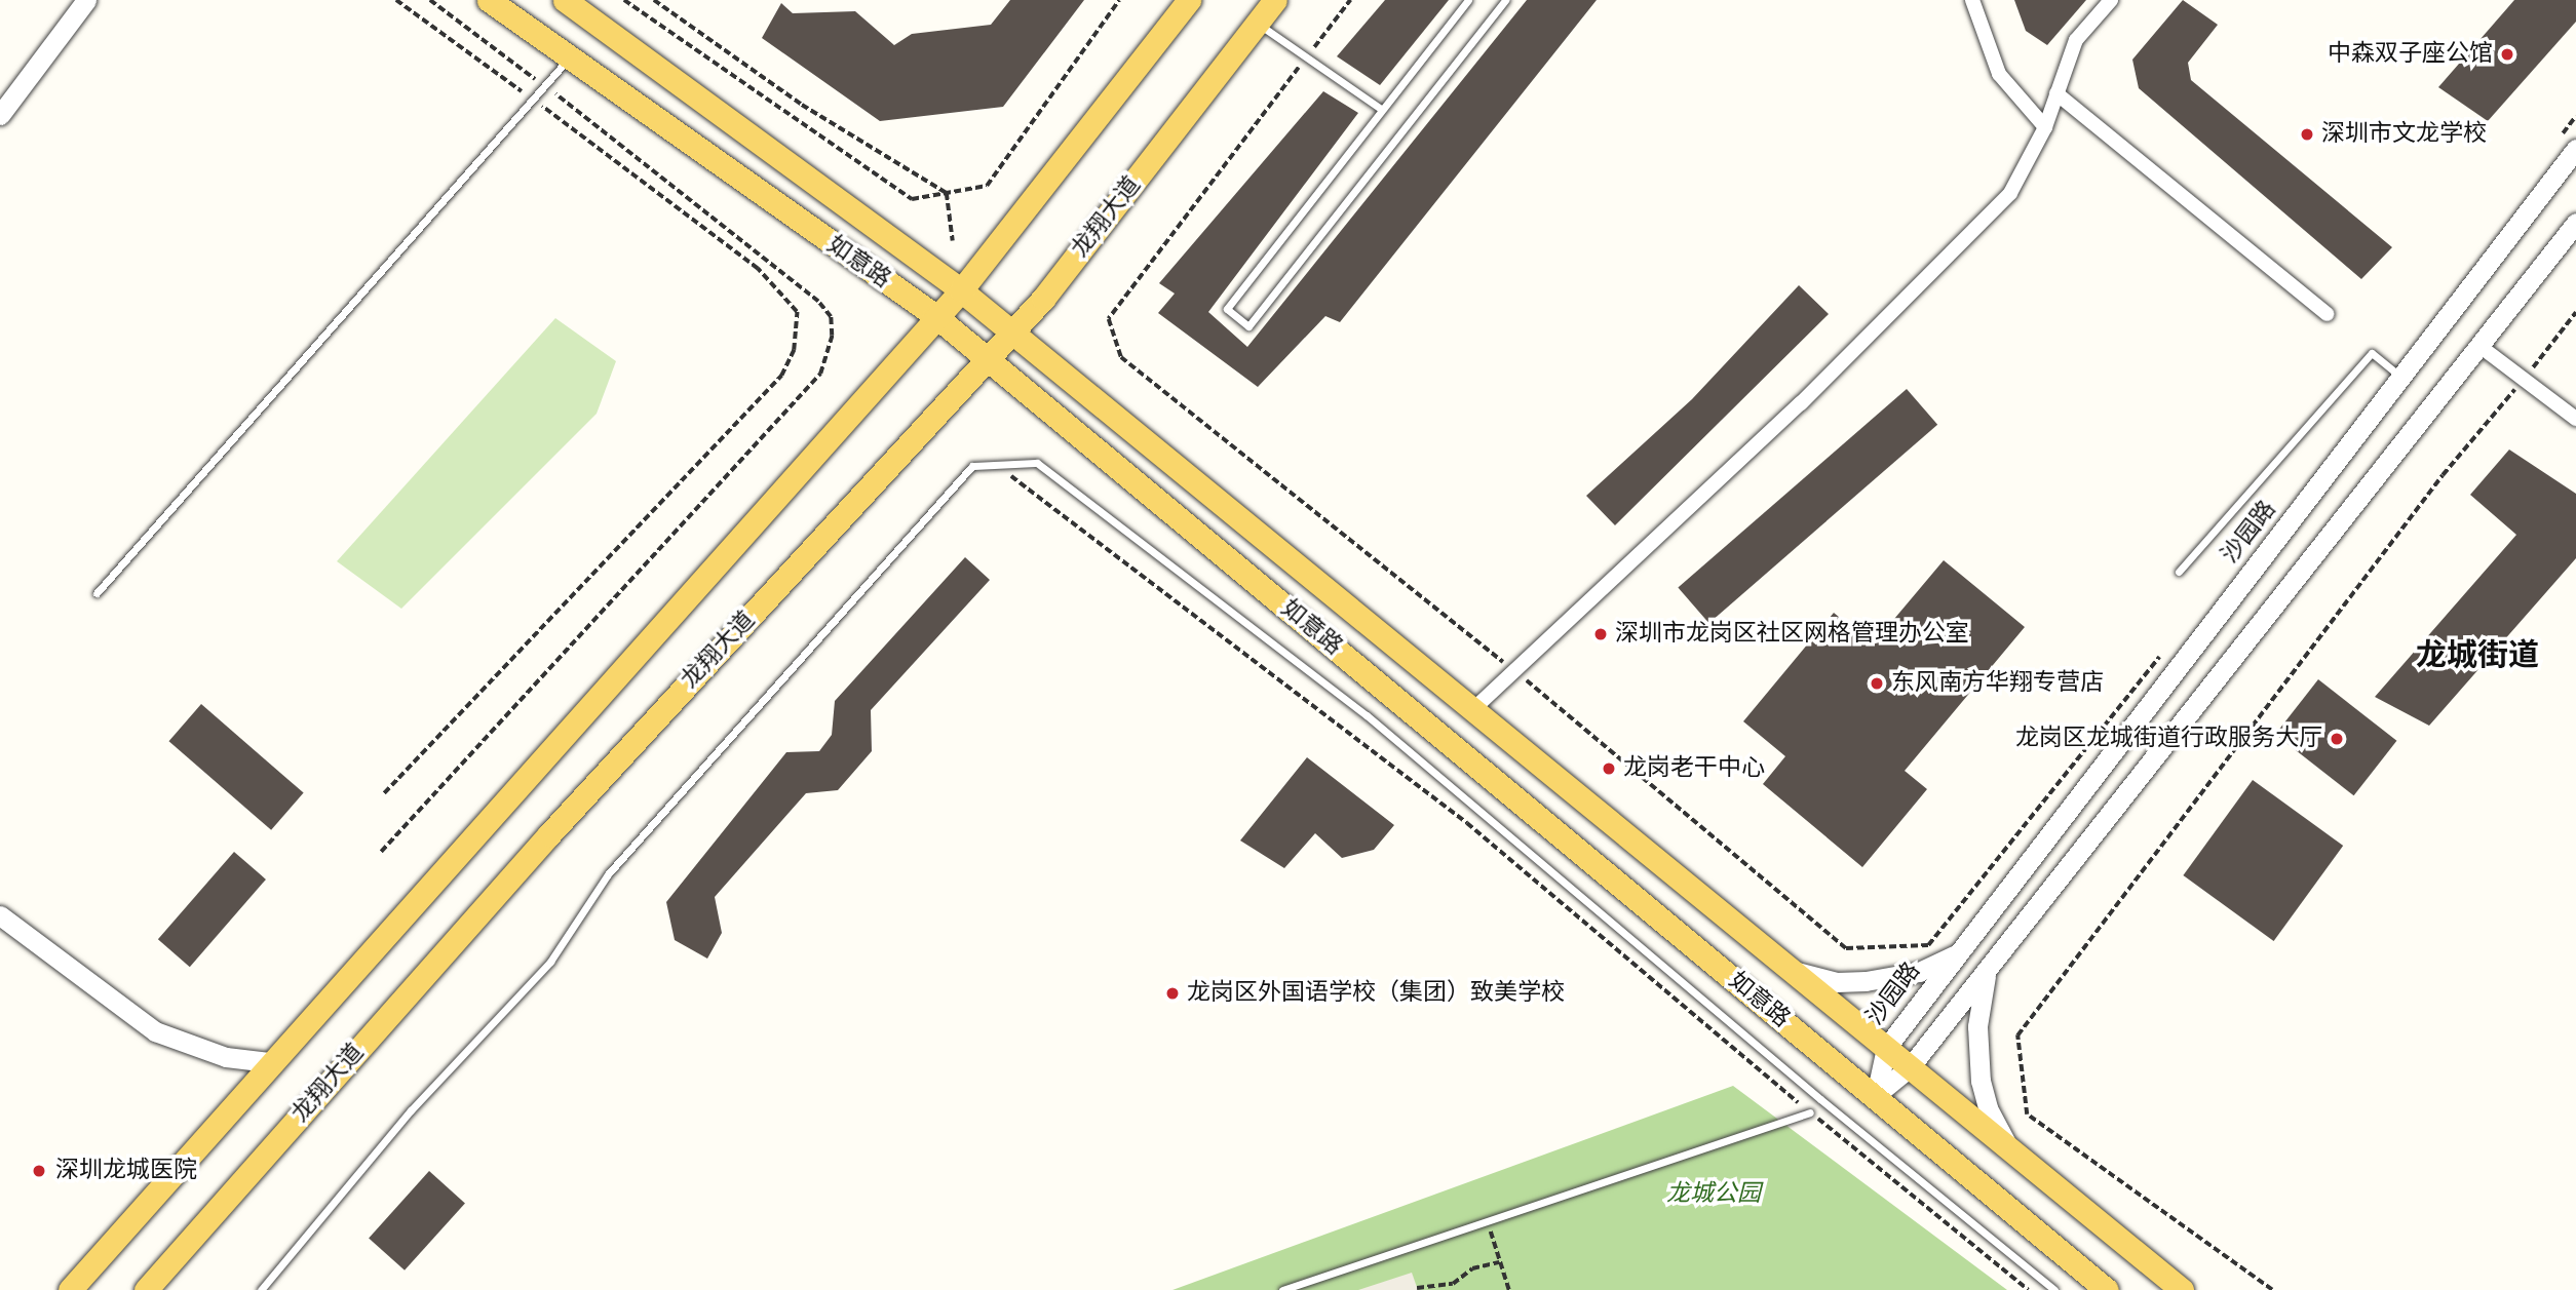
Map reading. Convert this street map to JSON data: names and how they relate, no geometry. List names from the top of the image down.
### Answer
{
  "streets": {
    "main road": ["龙翔大道", "如意路"],
    "street": ["沙园路"]
  },
  "crossings": [
    ["龙翔大道", "如意路"],
    ["如意路", "沙园路"]
  ],
  "districts": ["龙城街道"],
  "parks": ["龙城公园"],
  "places": [
    "中森双子座公馆",
    "深圳市文龙学校",
    "深圳市龙岗区社区网格管理办公室",
    "东风南方华翔专营店",
    "龙岗区龙城街道行政服务大厅",
    "龙岗老干中心",
    "龙岗区外国语学校（集团）致美学校",
    "深圳龙城医院"
  ]
}
